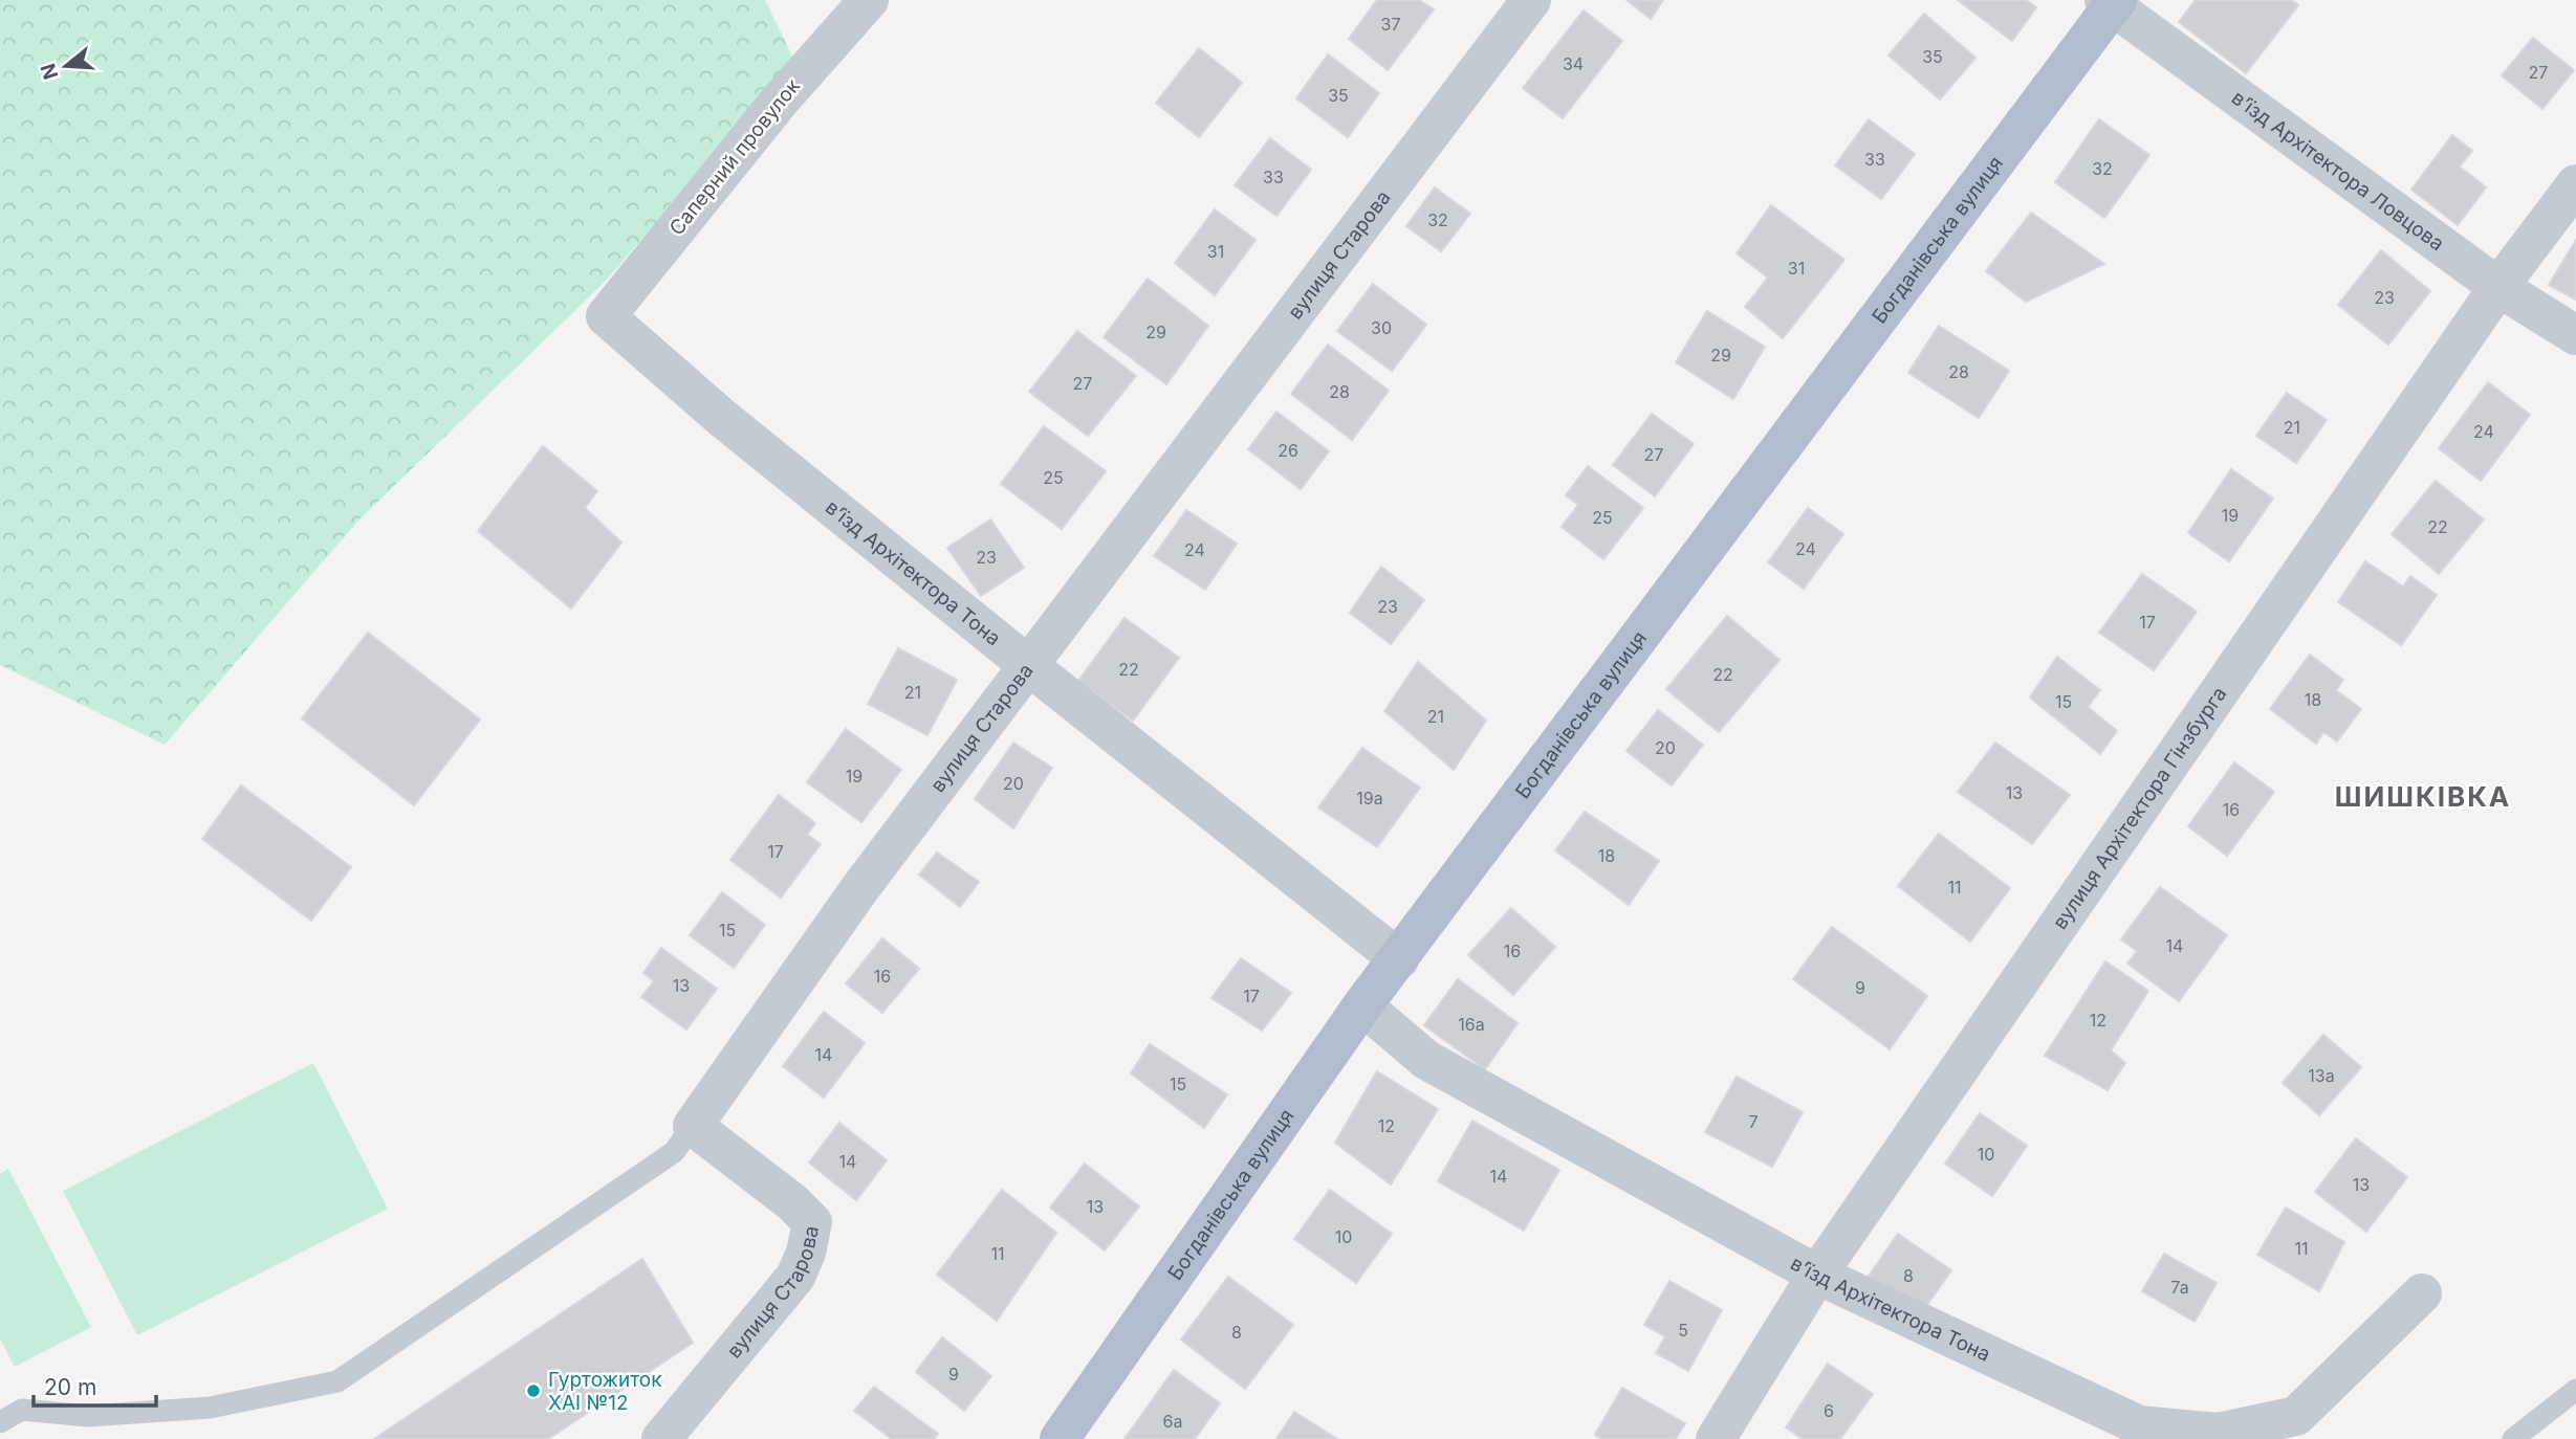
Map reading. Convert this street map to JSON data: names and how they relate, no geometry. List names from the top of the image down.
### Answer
{
  "streets": {
    "main road": ["Богданівська вулиця"],
    "street": [
      "Саперний провулок",
      "в’їзд Архітектора Ловцова",
      "вулиця Старова",
      "в’їзд Архітектора Тона",
      "вулиця Архітектора Гінзбурга"
    ]
  },
  "crossings": [
    ["Саперний провулок", "в’їзд Архітектора Тона"],
    ["в’їзд Архітектора Ловцова", "Богданівська вулиця"],
    ["в’їзд Архітектора Ловцова", "вулиця Архітектора Гінзбурга"],
    ["Богданівська вулиця", "в’їзд Архітектора Тона"],
    ["вулиця Старова", "в’їзд Архітектора Тона"],
    ["в’їзд Архітектора Тона", "вулиця Архітектора Гінзбурга"]
  ],
  "districts": ["ШИШКІВКА"],
  "places": ["Гуртожиток ХАІ №12"],
  "house_numbers": [
    "37",
    "35",
    "34",
    "27",
    "35",
    "33",
    "32",
    "33",
    "32",
    "31",
    "31",
    "23",
    "30",
    "29",
    "29",
    "28",
    "27",
    "28",
    "21",
    "24",
    "26",
    "27",
    "25",
    "19",
    "25",
    "22",
    "24",
    "24",
    "23",
    "23",
    "17",
    "22",
    "22",
    "21",
    "18",
    "15",
    "21",
    "20",
    "19",
    "20",
    "13",
    "19а",
    "16",
    "17",
    "18",
    "11",
    "15",
    "14",
    "16",
    "16",
    "13",
    "9",
    "17",
    "12",
    "16а",
    "14",
    "13а",
    "15",
    "7",
    "12",
    "10",
    "14",
    "14",
    "13",
    "13",
    "10",
    "11",
    "11",
    "8",
    "7а",
    "5",
    "8",
    "9",
    "6",
    "6а"
  ],
  "scale_bar": "20 m",
  "north": "left"
}
